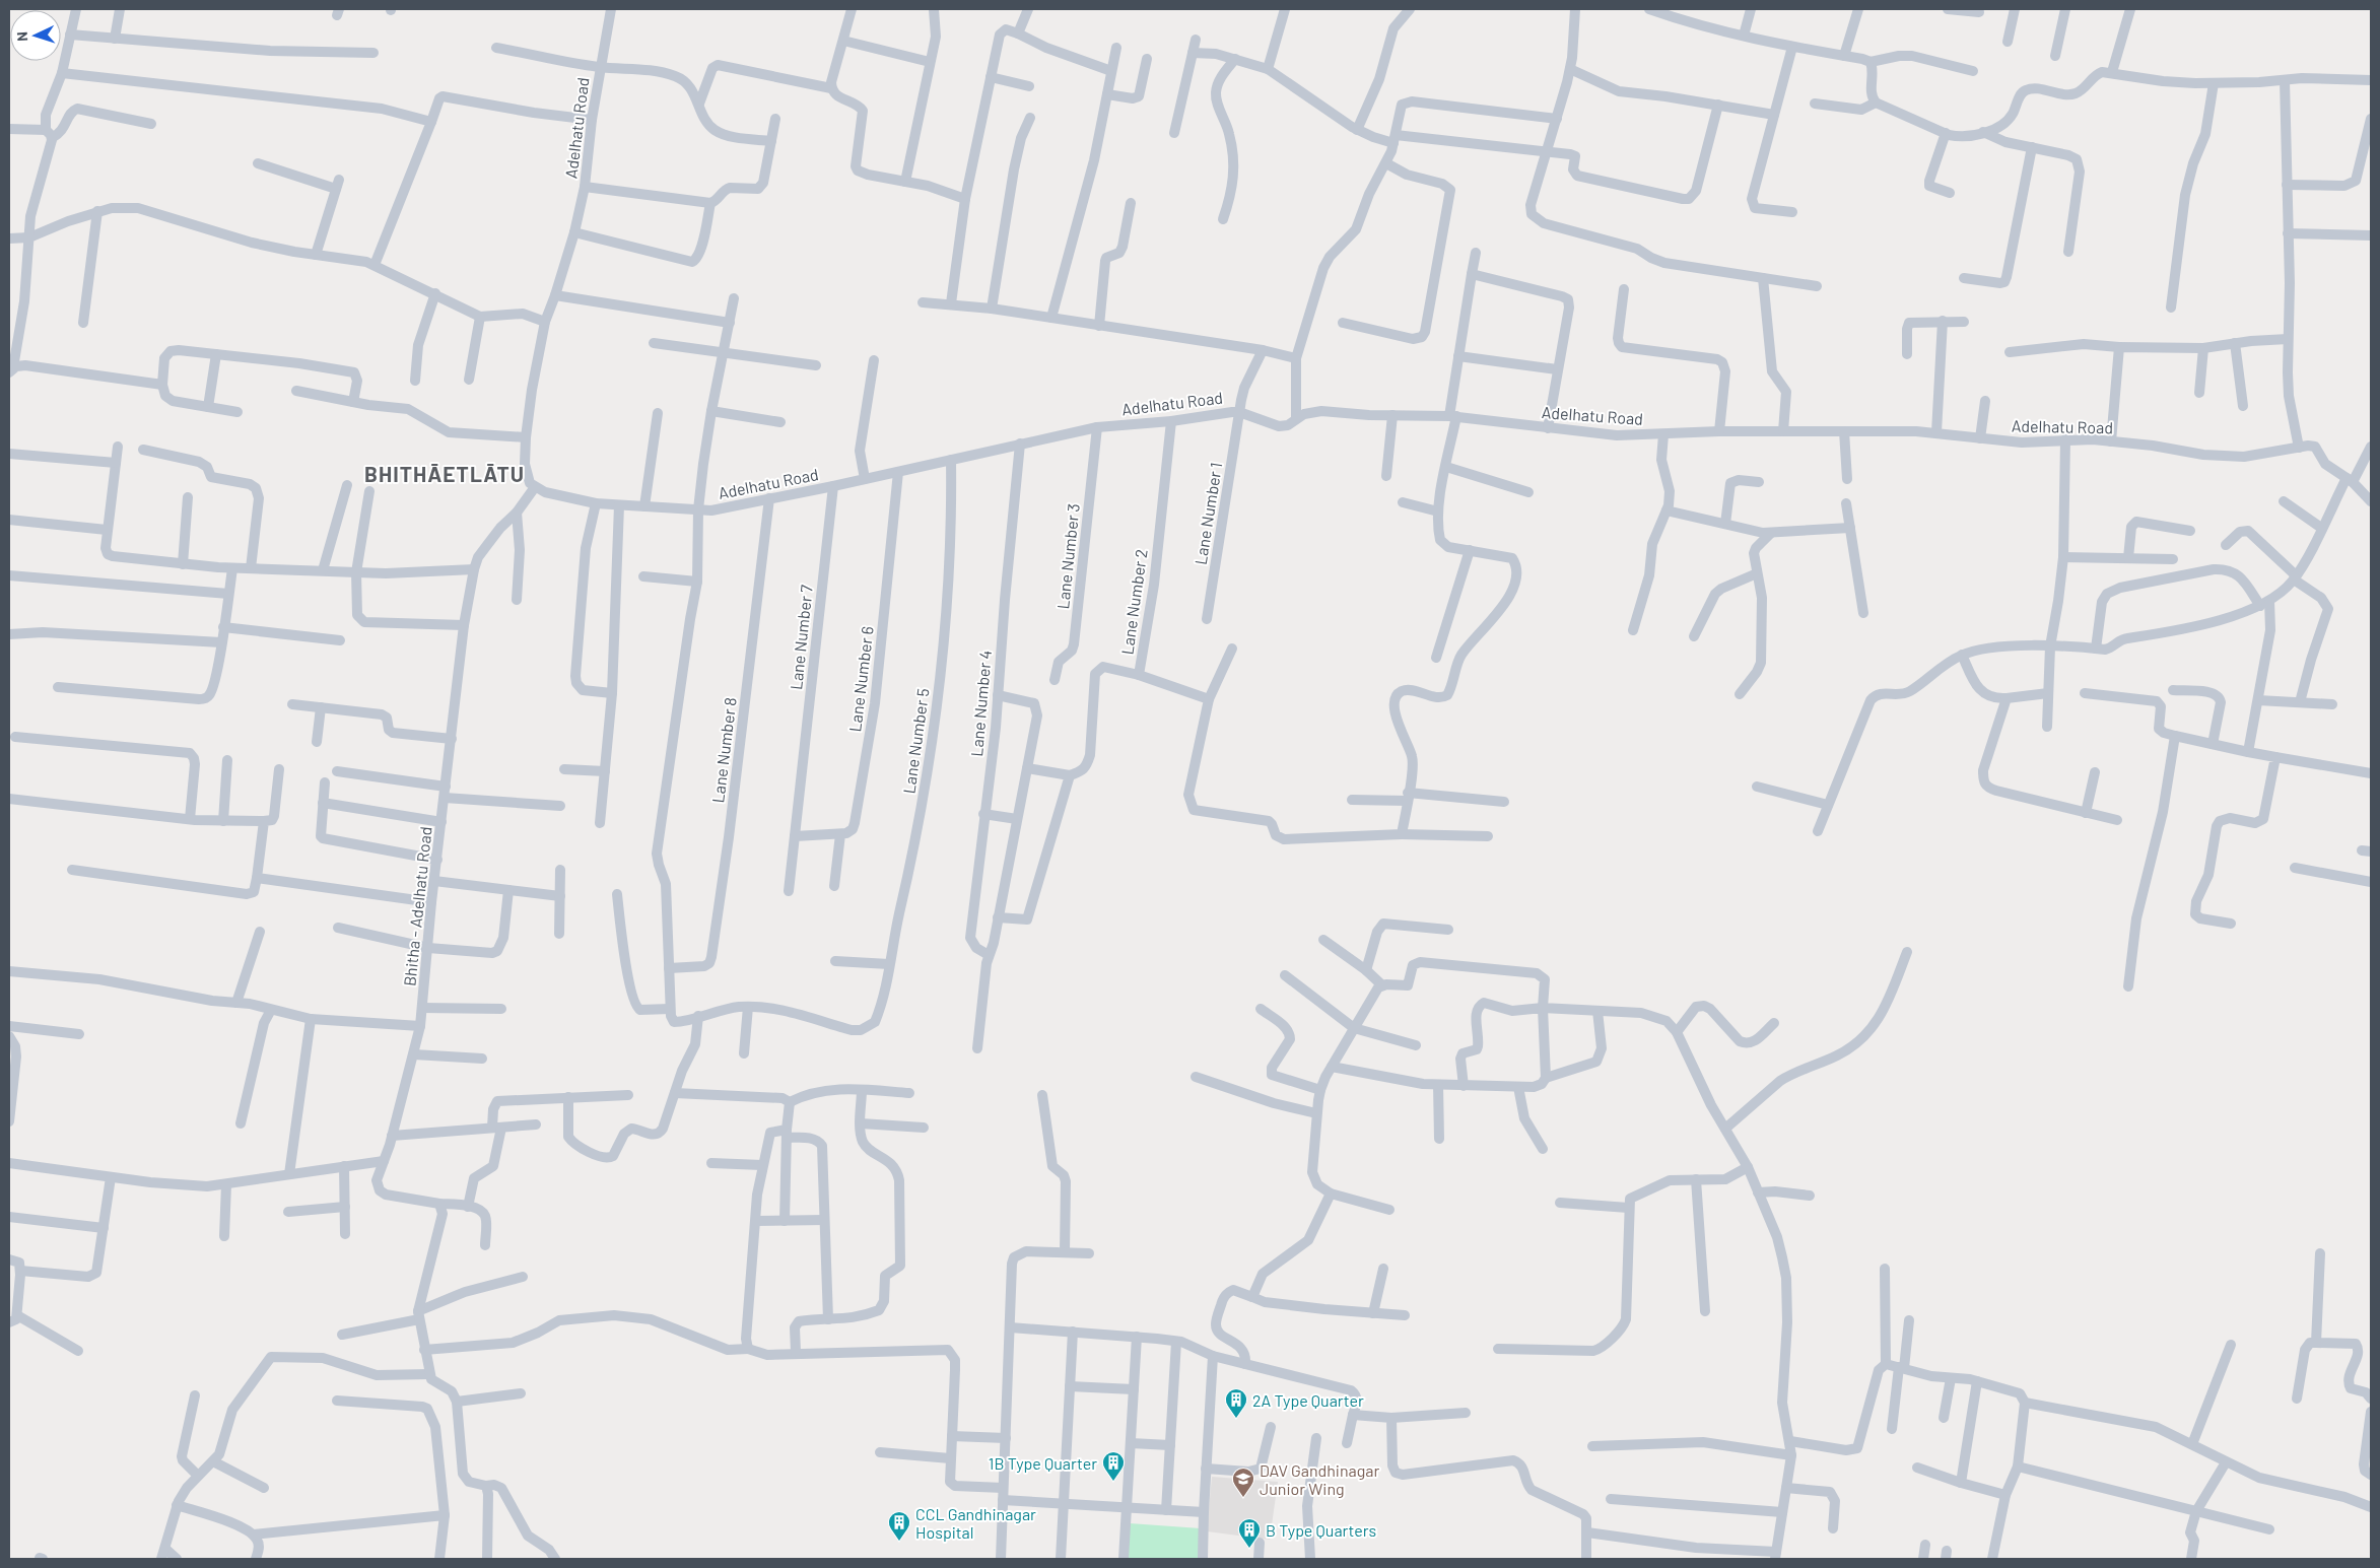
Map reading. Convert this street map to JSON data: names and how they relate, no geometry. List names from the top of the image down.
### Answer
{
  "streets": {
    "street": [
      "Adelhatu Road",
      "Lane Number 1",
      "Lane Number 3",
      "Lane Number 2",
      "Lane Number 7",
      "Lane Number 6",
      "Lane Number 4",
      "Lane Number 5",
      "Lane Number 8",
      "Bhitha - Adelhatu Road"
    ]
  },
  "crossings": [
    ["Adelhatu Road", "Lane Number 1"],
    ["Adelhatu Road", "Lane Number 3"],
    ["Adelhatu Road", "Lane Number 2"],
    ["Adelhatu Road", "Lane Number 7"],
    ["Adelhatu Road", "Lane Number 6"],
    ["Adelhatu Road", "Lane Number 4"],
    ["Adelhatu Road", "Lane Number 5"],
    ["Adelhatu Road", "Lane Number 8"],
    ["Adelhatu Road", "Bhitha - Adelhatu Road"]
  ],
  "districts": ["BHITHĀETLĀTU"],
  "places": {
    "building": [
      "2A Type Quarter",
      "1B Type Quarter",
      "CCL Gandhinagar Hospital",
      "B Type Quarters"
    ],
    "school or university": ["DAV Gandhinagar Junior Wing"]
  },
  "north": "left"
}
